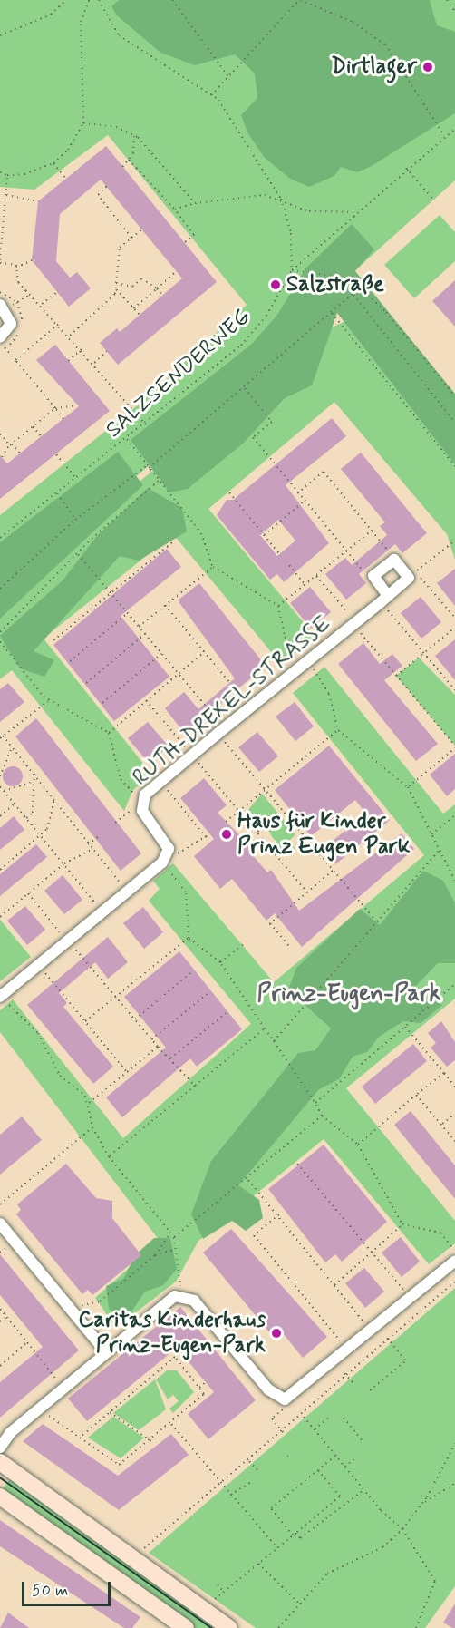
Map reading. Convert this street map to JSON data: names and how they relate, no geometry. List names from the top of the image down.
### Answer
{
  "streets": {
    "street": ["RUTH-DREXEL-STRASSE"],
    "path": ["SALZSENDERWEG"]
  },
  "districts": ["Prinz-Eugen-Park"],
  "places": [
    "Dirtlager",
    "Salzstraße",
    "Haus für Kinder Prinz Eugen Park",
    "Caritas Kinderhaus Prinz-Eugen-Park"
  ],
  "scale_bar": "50 m"
}
